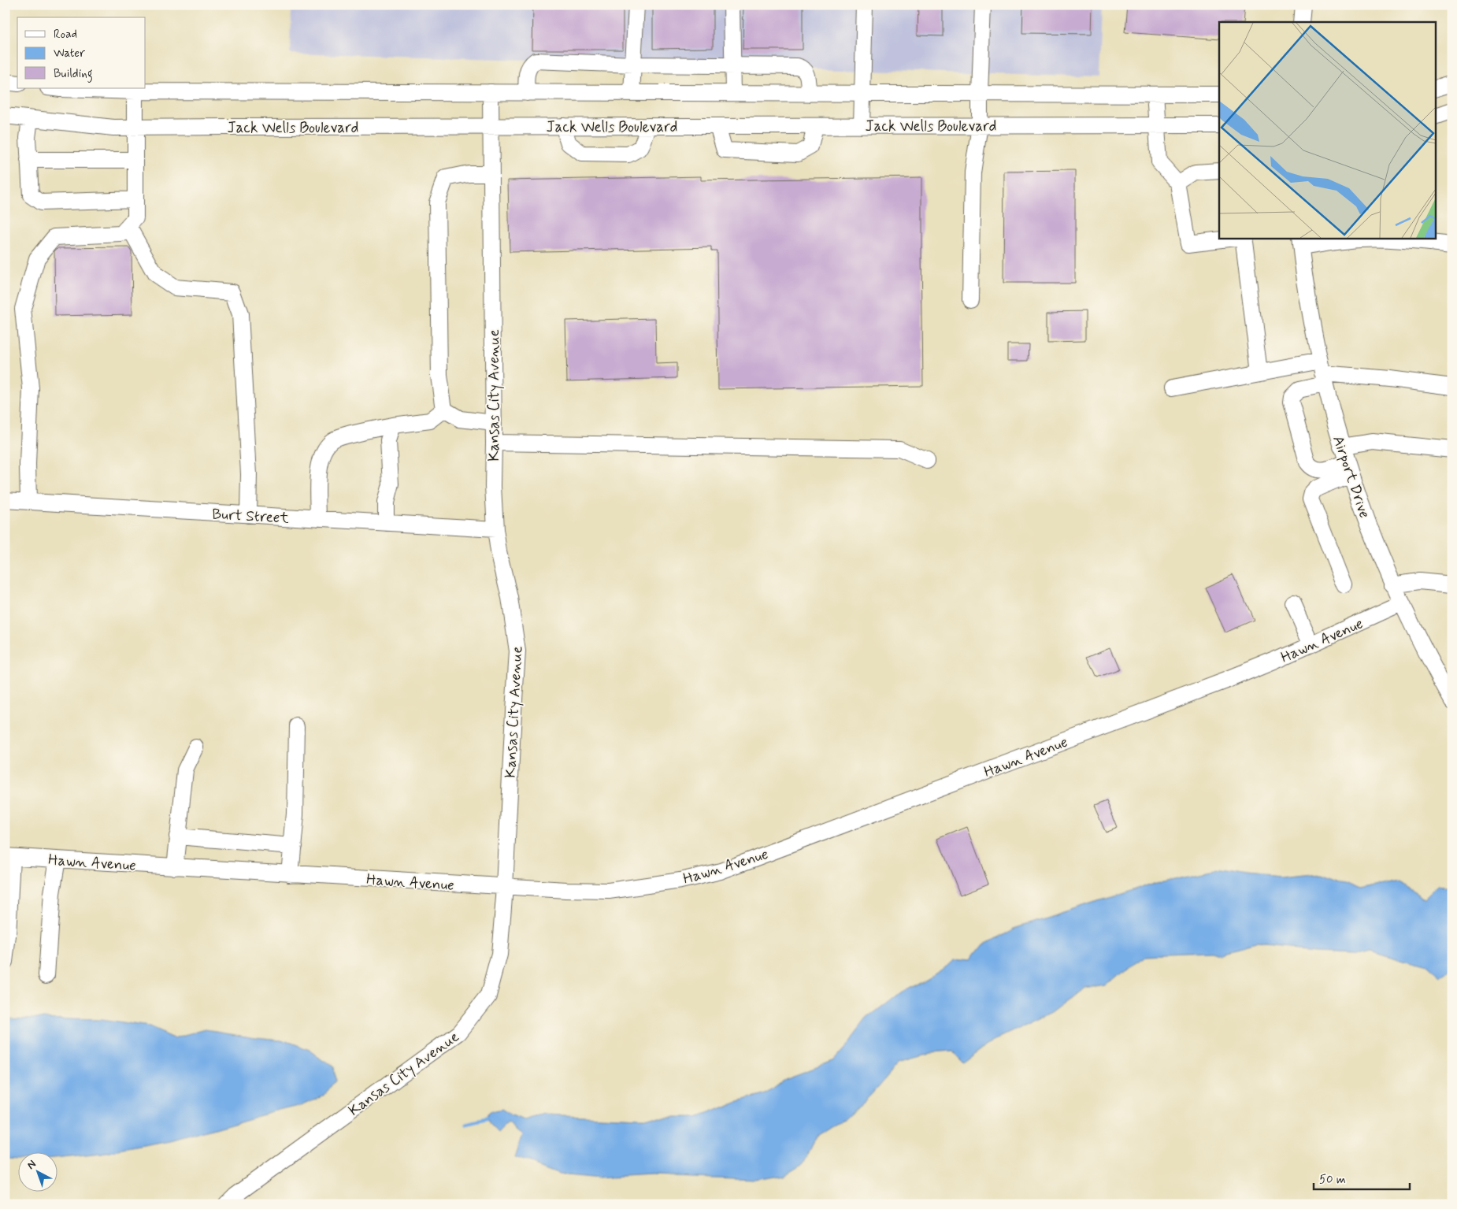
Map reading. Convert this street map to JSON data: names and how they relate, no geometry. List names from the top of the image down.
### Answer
{
  "streets": {
    "street": [
      "Jack Wells Boulevard",
      "Kansas City Avenue",
      "Airport Drive",
      "Burt Street",
      "Hawn Avenue"
    ]
  },
  "crossings": [
    ["Jack Wells Boulevard", "Kansas City Avenue"],
    ["Kansas City Avenue", "Burt Street"],
    ["Kansas City Avenue", "Hawn Avenue"],
    ["Airport Drive", "Hawn Avenue"]
  ],
  "legend": ["Road", "Water", "Building"],
  "scale_bar": "50 m",
  "north": "top left"
}
